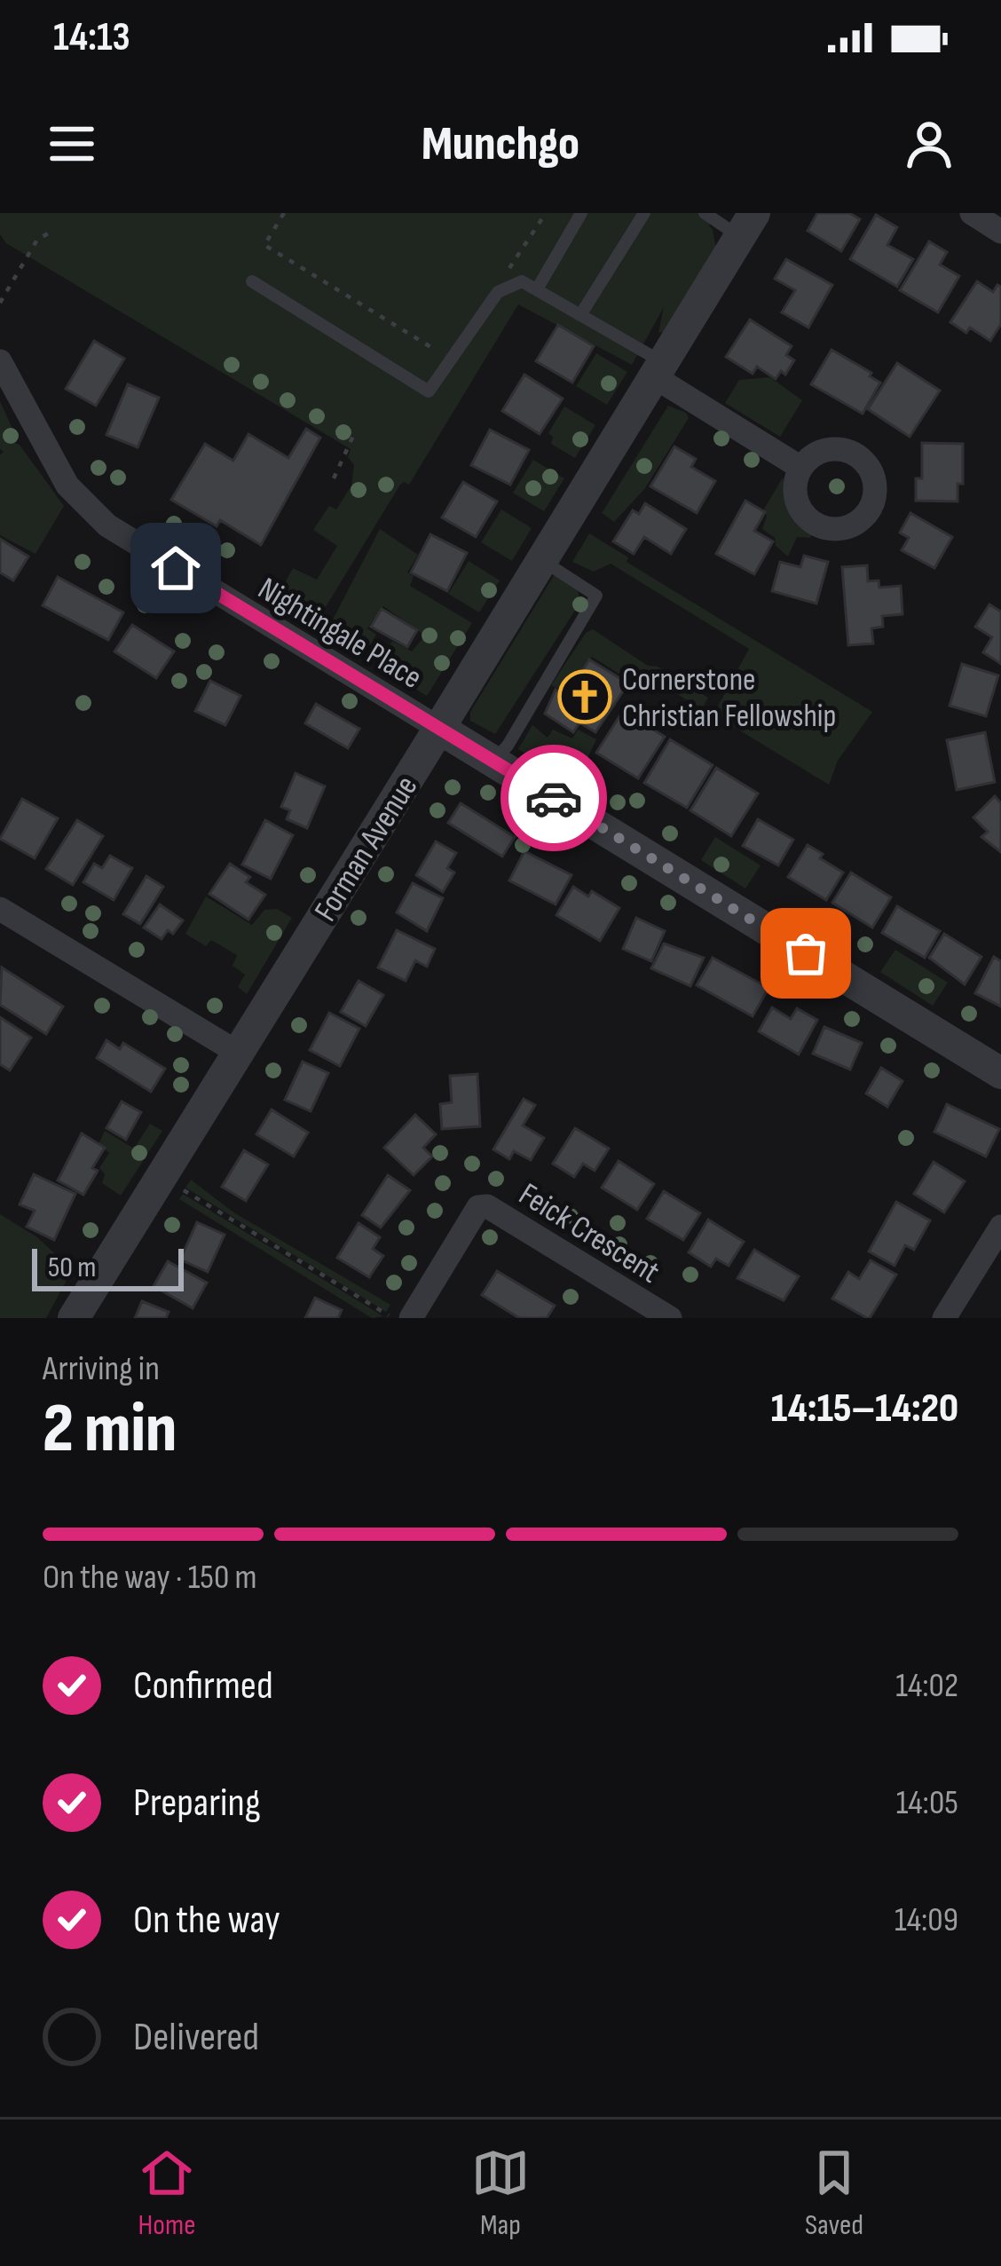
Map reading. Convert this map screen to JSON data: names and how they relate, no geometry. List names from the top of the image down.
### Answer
{
  "streets": {
    "street": ["Nightingale Place", "Forman Avenue", "Feick Crescent"]
  },
  "crossings": [
    ["Nightingale Place", "Forman Avenue"]
  ],
  "places": {
    "church": ["Cornerstone Christian Fellowship"]
  },
  "scale_bar": "50 m",
  "page": {
    "status": "14:13",
    "header": "Munchgo",
    "scale": "50 m",
    "heading": ["2 min", "Arriving in", "14:15–14:20"],
    "bar": "On the way · 150 m",
    "list": [
      ["Confirmed", "14:02"],
      ["Preparing", "14:05"],
      ["On the way", "14:09"],
      "Delivered"
    ],
    "tabs": ["Home", "Map", "Saved"]
  }
}
